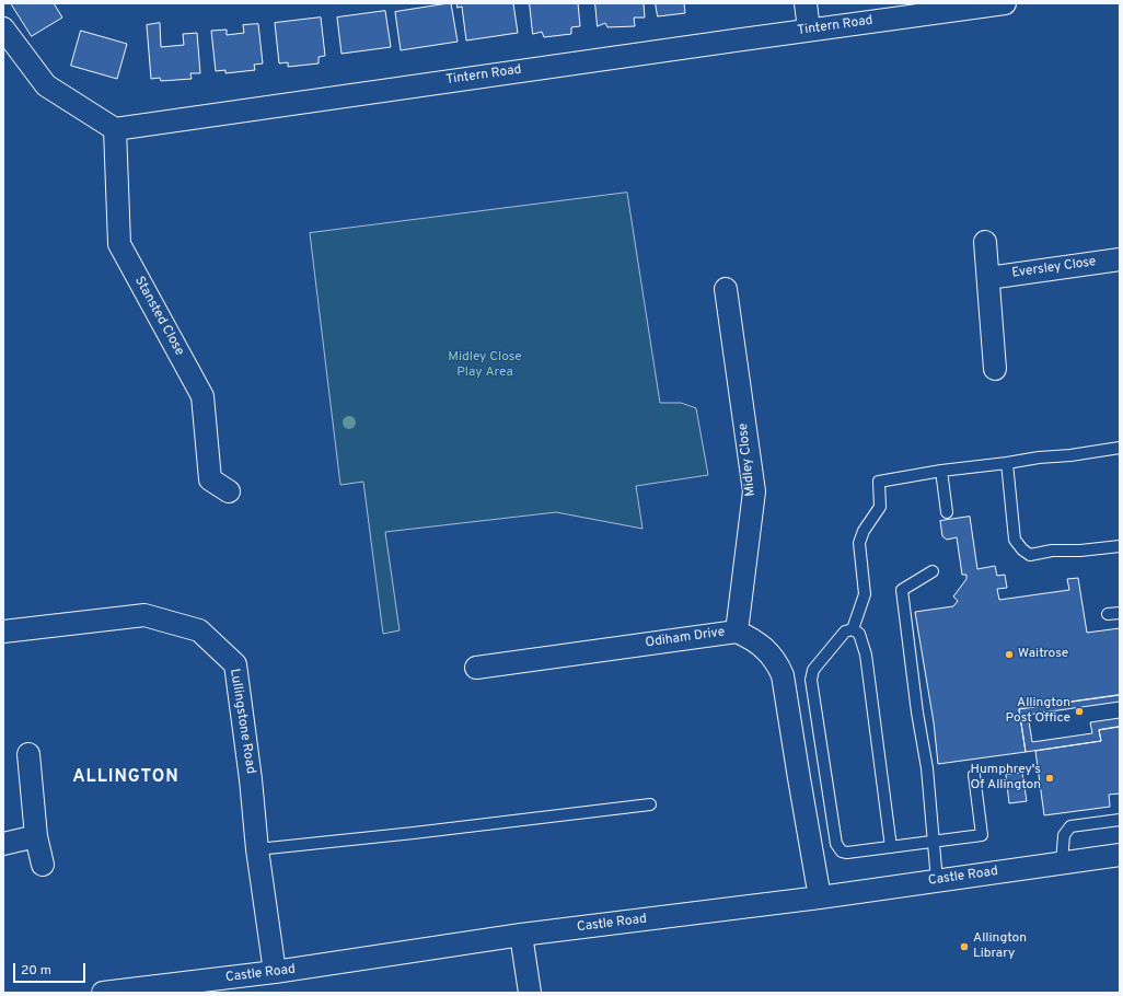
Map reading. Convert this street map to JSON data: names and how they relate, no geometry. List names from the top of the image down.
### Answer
{
  "streets": {
    "street": [
      "Tintern Road",
      "Eversley Close",
      "Stansted Close",
      "Midley Close",
      "Odiham Drive",
      "Lullingstone Road",
      "Castle Road"
    ]
  },
  "crossings": [
    ["Tintern Road", "Stansted Close"],
    ["Midley Close", "Odiham Drive"],
    ["Odiham Drive", "Castle Road"],
    ["Lullingstone Road", "Castle Road"]
  ],
  "districts": ["ALLINGTON"],
  "parks": ["Midley Close Play Area"],
  "places": [
    "Waitrose",
    "Allington Post Office",
    "Humphrey's Of Allington",
    "Allington Library"
  ],
  "scale_bar": "20 m"
}
